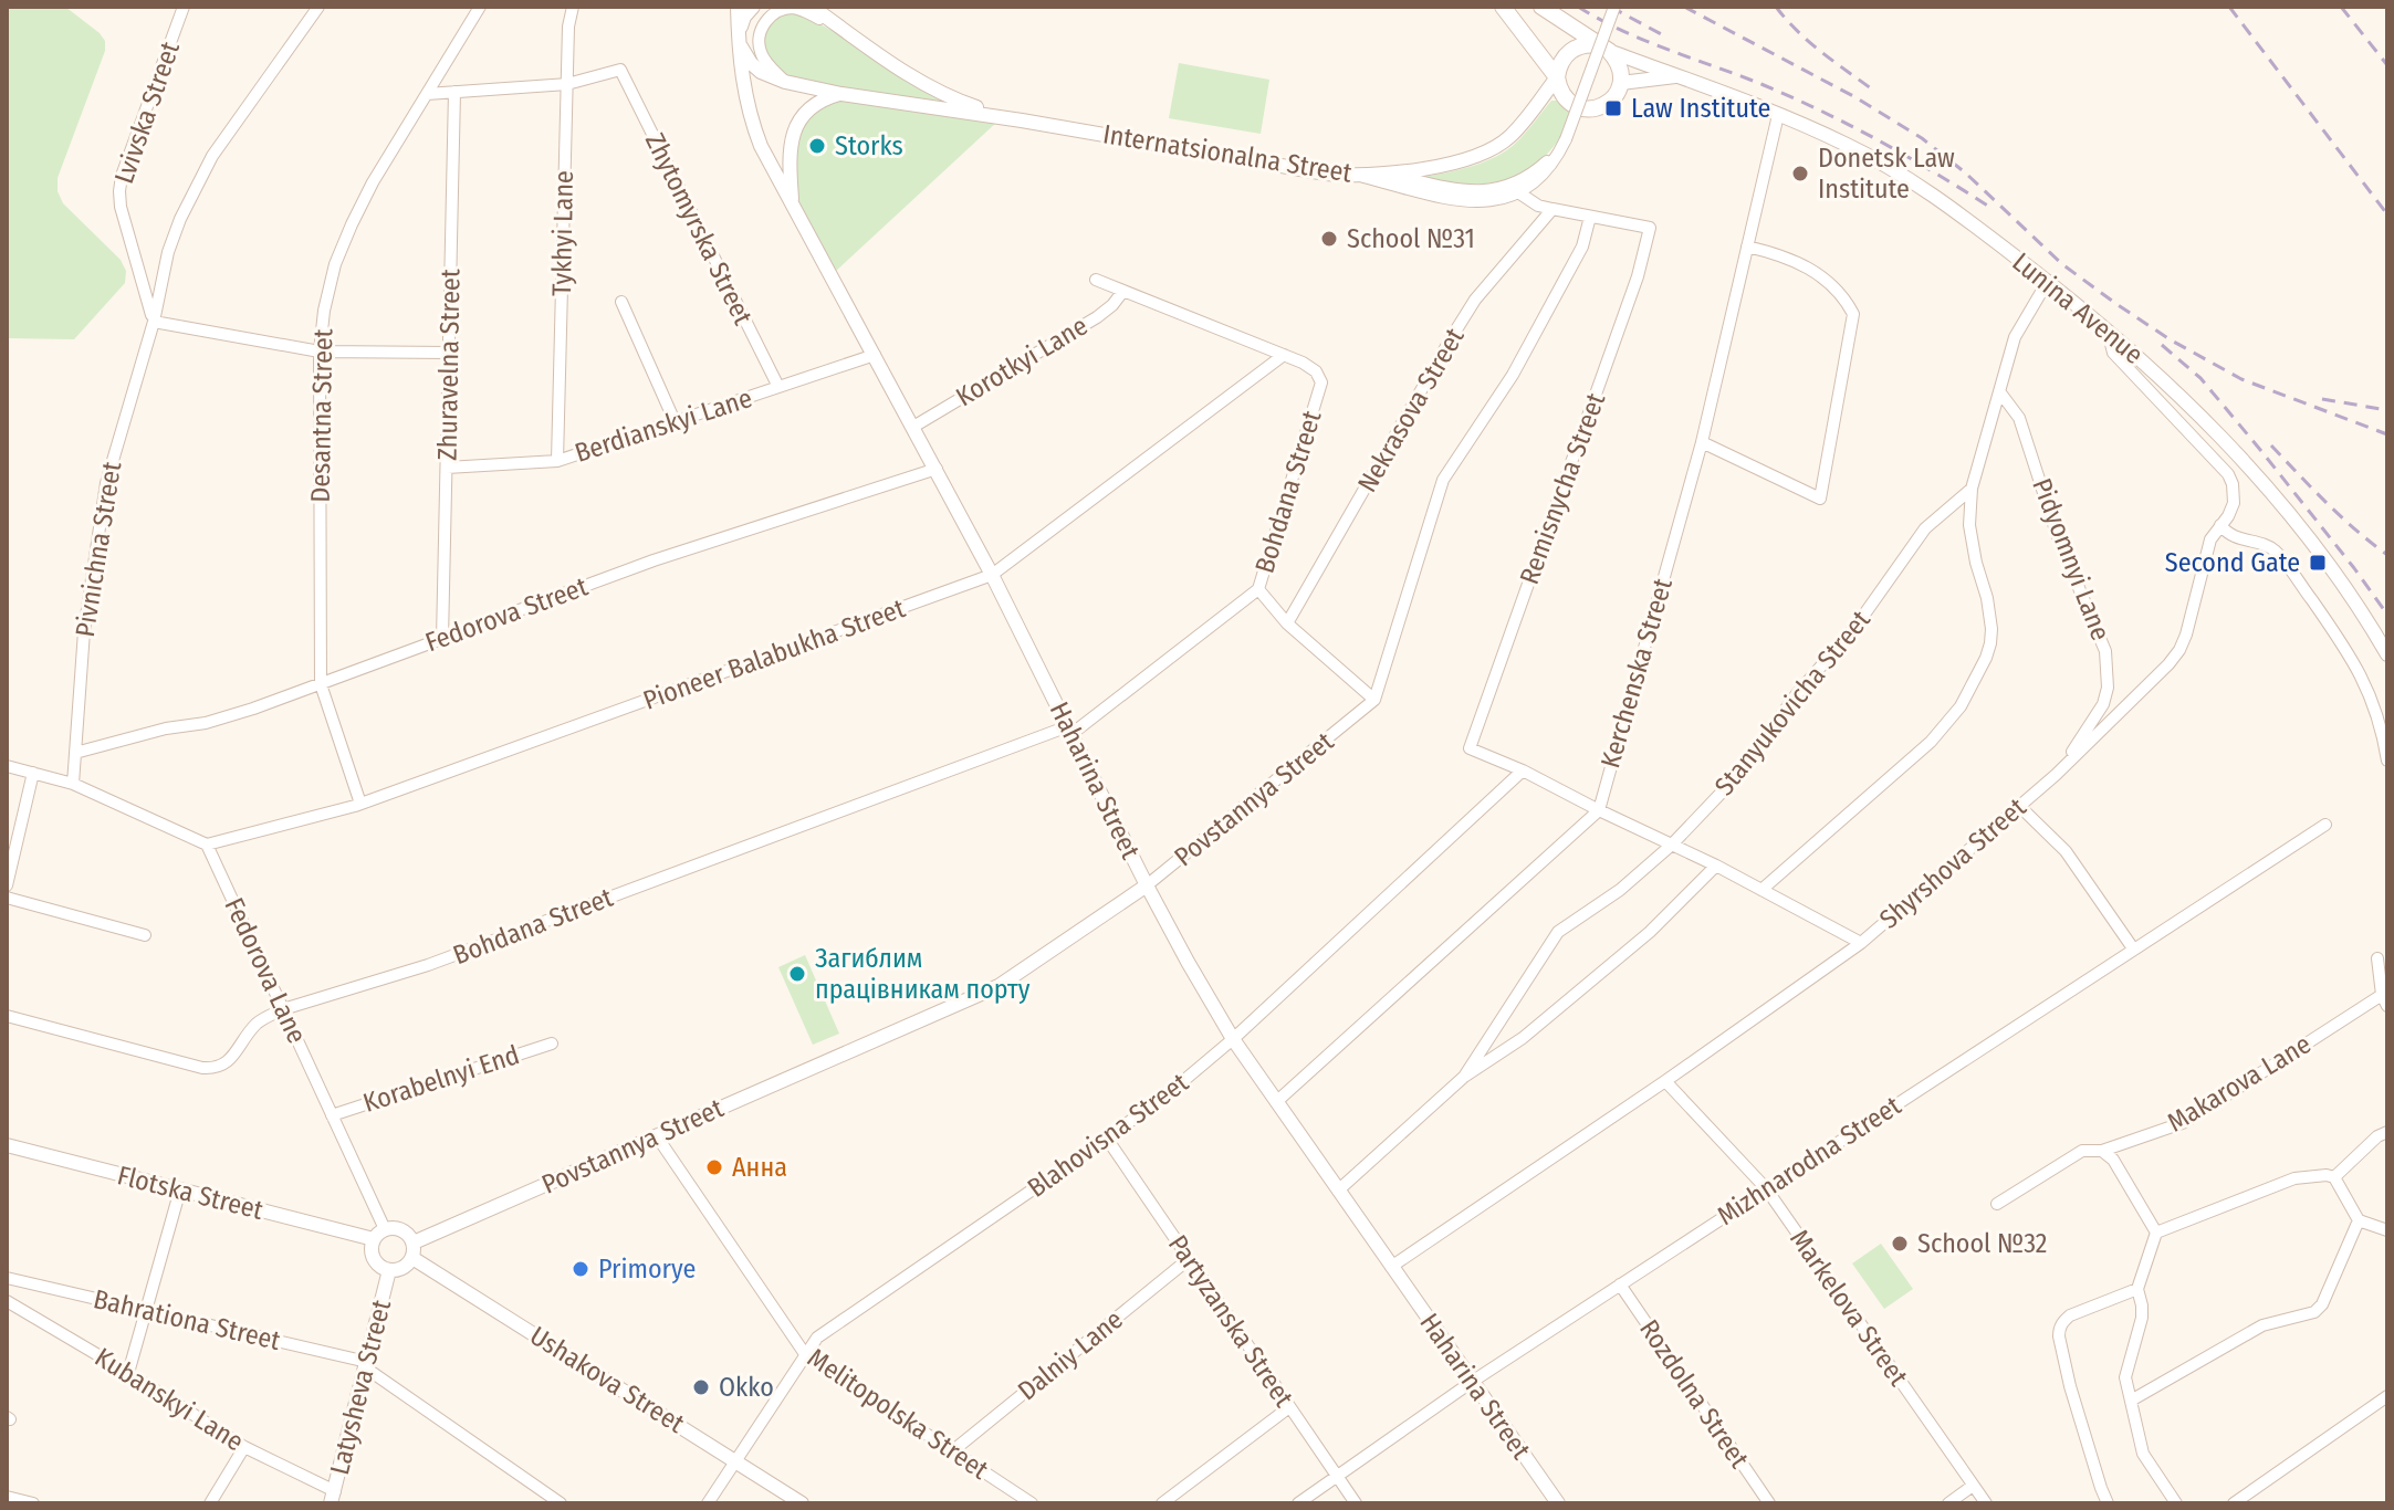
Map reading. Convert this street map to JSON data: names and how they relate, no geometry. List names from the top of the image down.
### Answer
{
  "streets": {
    "main road": ["Lunina Avenue"],
    "street": [
      "Lvivska Street",
      "Internatsionalna Street",
      "Zhytomyrska Street",
      "Tykhyi Lane",
      "Korotkyi Lane",
      "Zhuravelna Street",
      "Nekrasova Street",
      "Desantna Street",
      "Berdianskyi Lane",
      "Remisnycha Street",
      "Bohdana Street",
      "Pivnichna Street",
      "Pidyomnyi Lane",
      "Fedorova Street",
      "Pioneer Balabukha Street",
      "Kerchenska Street",
      "Stanyukovicha Street",
      "Haharina Street",
      "Povstannya Street",
      "Shyrshova Street",
      "Fedorova Lane",
      "Korabelnyi End",
      "Makarova Lane",
      "Blahovisna Street",
      "Mizhnarodna Street",
      "Flotska Street",
      "Markelova Street",
      "Bahrationa Street",
      "Partyzanska Street",
      "Dalniy Lane",
      "Ushakova Street",
      "Latysheva Street",
      "Rozdolna Street",
      "Kubanskyi Lane",
      "Melitopolska Street"
    ]
  },
  "crossings": [
    ["Lvivska Street", "Pivnichna Street"],
    ["Internatsionalna Street", "Lunina Avenue"],
    ["Zhytomyrska Street", "Tykhyi Lane"],
    ["Zhytomyrska Street", "Berdianskyi Lane"],
    ["Tykhyi Lane", "Berdianskyi Lane"],
    ["Lunina Avenue", "Kerchenska Street"],
    ["Lunina Avenue", "Shyrshova Street"],
    ["Korotkyi Lane", "Haharina Street"],
    ["Zhuravelna Street", "Berdianskyi Lane"],
    ["Zhuravelna Street", "Fedorova Street"],
    ["Desantna Street", "Fedorova Street"],
    ["Desantna Street", "Pioneer Balabukha Street"],
    ["Berdianskyi Lane", "Haharina Street"],
    ["Remisnycha Street", "Blahovisna Street"],
    ["Bohdana Street", "Pioneer Balabukha Street"],
    ["Bohdana Street", "Haharina Street"],
    ["Bohdana Street", "Fedorova Lane"],
    ["Pivnichna Street", "Fedorova Street"],
    ["Pidyomnyi Lane", "Shyrshova Street"],
    ["Fedorova Street", "Haharina Street"],
    ["Pioneer Balabukha Street", "Haharina Street"],
    ["Pioneer Balabukha Street", "Fedorova Lane"],
    ["Stanyukovicha Street", "Haharina Street"],
    ["Haharina Street", "Povstannya Street"],
    ["Haharina Street", "Shyrshova Street"],
    ["Haharina Street", "Blahovisna Street"],
    ["Haharina Street", "Mizhnarodna Street"],
    ["Povstannya Street", "Fedorova Lane"],
    ["Povstannya Street", "Flotska Street"],
    ["Povstannya Street", "Ushakova Street"],
    ["Povstannya Street", "Latysheva Street"],
    ["Povstannya Street", "Melitopolska Street"],
    ["Shyrshova Street", "Markelova Street"],
    ["Fedorova Lane", "Korabelnyi End"],
    ["Fedorova Lane", "Flotska Street"],
    ["Fedorova Lane", "Ushakova Street"],
    ["Fedorova Lane", "Latysheva Street"],
    ["Blahovisna Street", "Partyzanska Street"],
    ["Blahovisna Street", "Ushakova Street"],
    ["Blahovisna Street", "Melitopolska Street"],
    ["Mizhnarodna Street", "Markelova Street"],
    ["Mizhnarodna Street", "Partyzanska Street"],
    ["Mizhnarodna Street", "Rozdolna Street"],
    ["Flotska Street", "Ushakova Street"],
    ["Flotska Street", "Latysheva Street"],
    ["Bahrationa Street", "Latysheva Street"],
    ["Partyzanska Street", "Dalniy Lane"],
    ["Dalniy Lane", "Melitopolska Street"],
    ["Ushakova Street", "Latysheva Street"],
    ["Latysheva Street", "Kubanskyi Lane"]
  ],
  "places": {
    "transit": ["Law Institute", "Second Gate"],
    "other": [
      "Storks",
      "Donetsk Law Institute",
      "School №31",
      "Загиблим працівникам порту",
      "Анна",
      "School №32",
      "Primorye",
      "Okko"
    ]
  }
}
